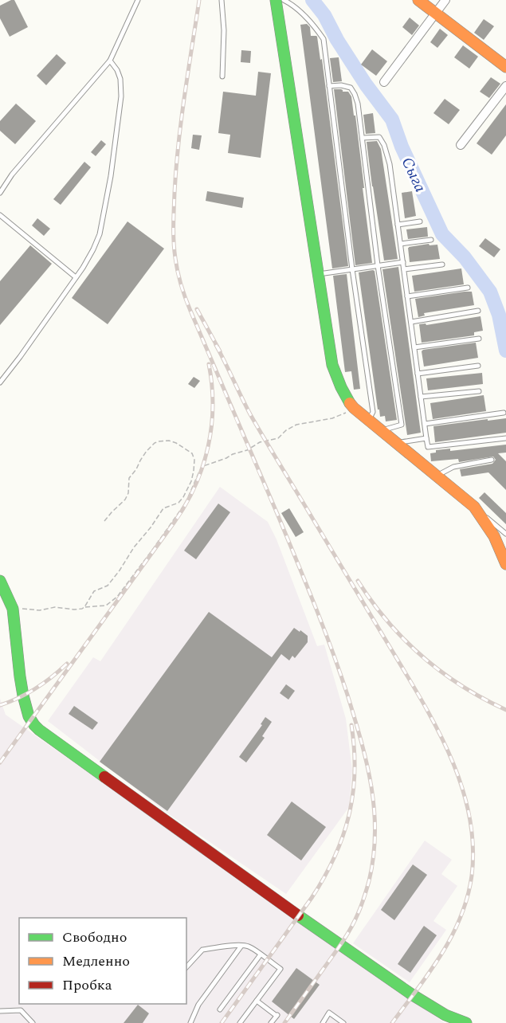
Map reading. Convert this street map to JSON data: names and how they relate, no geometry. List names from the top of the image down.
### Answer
{
  "water": ["Сыга"],
  "legend": ["Свободно", "Медленно", "Пробка"]
}
